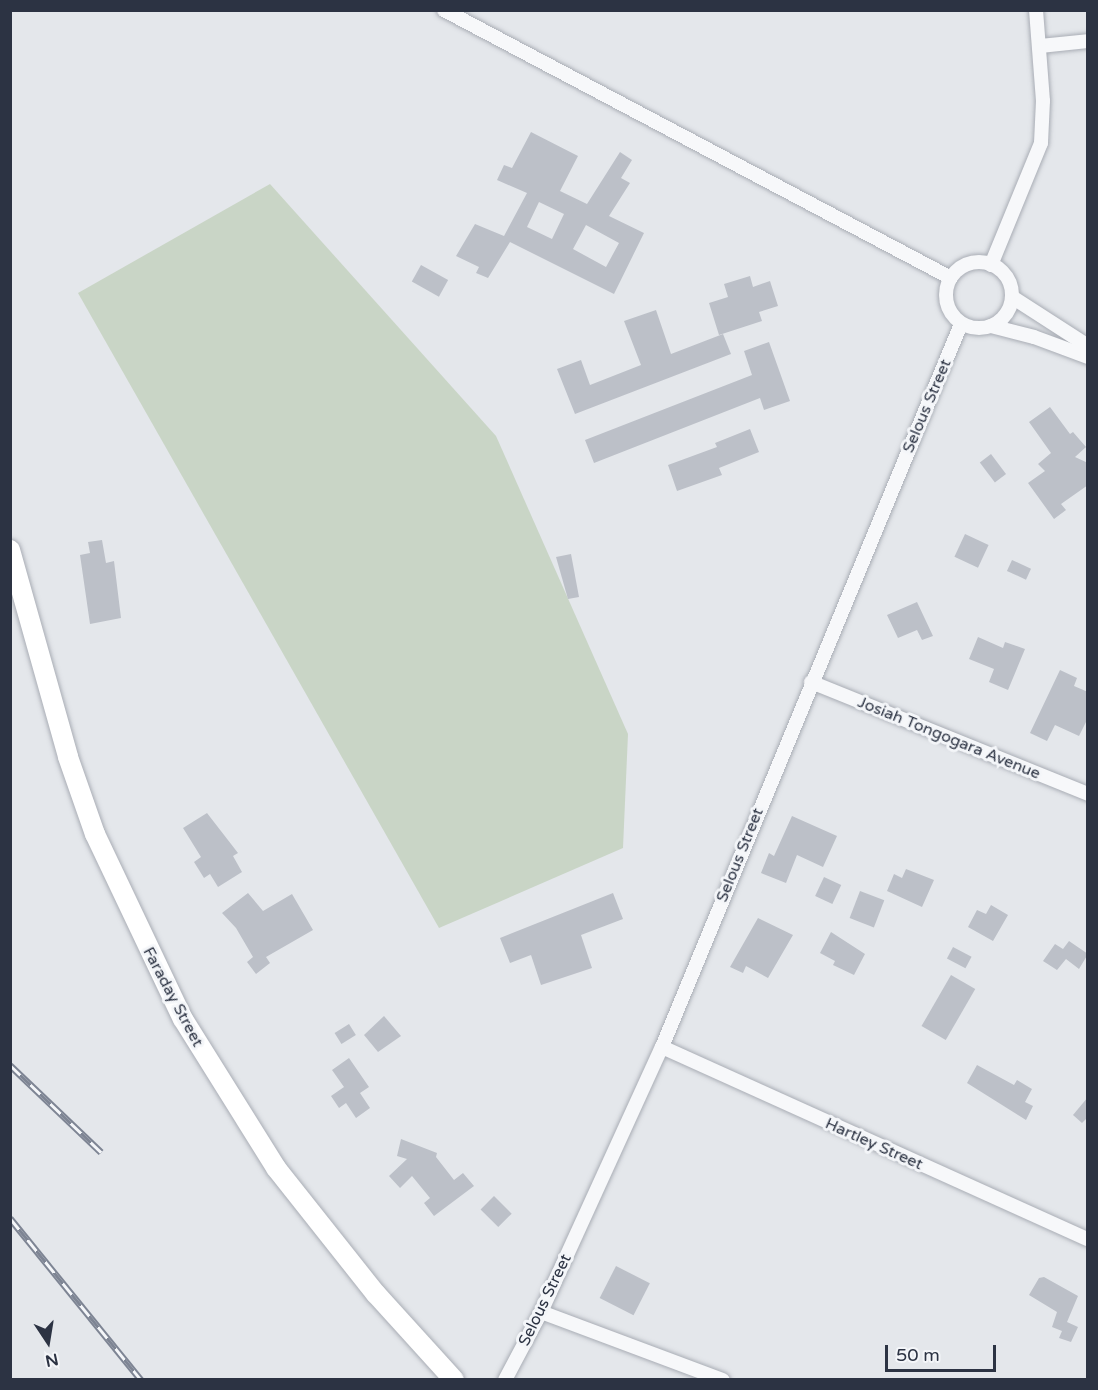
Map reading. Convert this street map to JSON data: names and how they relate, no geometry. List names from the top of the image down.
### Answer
{
  "streets": {
    "street": [
      "Selous Street",
      "Josiah Tongogara Avenue",
      "Faraday Street",
      "Hartley Street"
    ]
  },
  "crossings": [
    ["Selous Street", "Josiah Tongogara Avenue"],
    ["Selous Street", "Hartley Street"]
  ],
  "scale_bar": "50 m",
  "north": "bottom"
}
